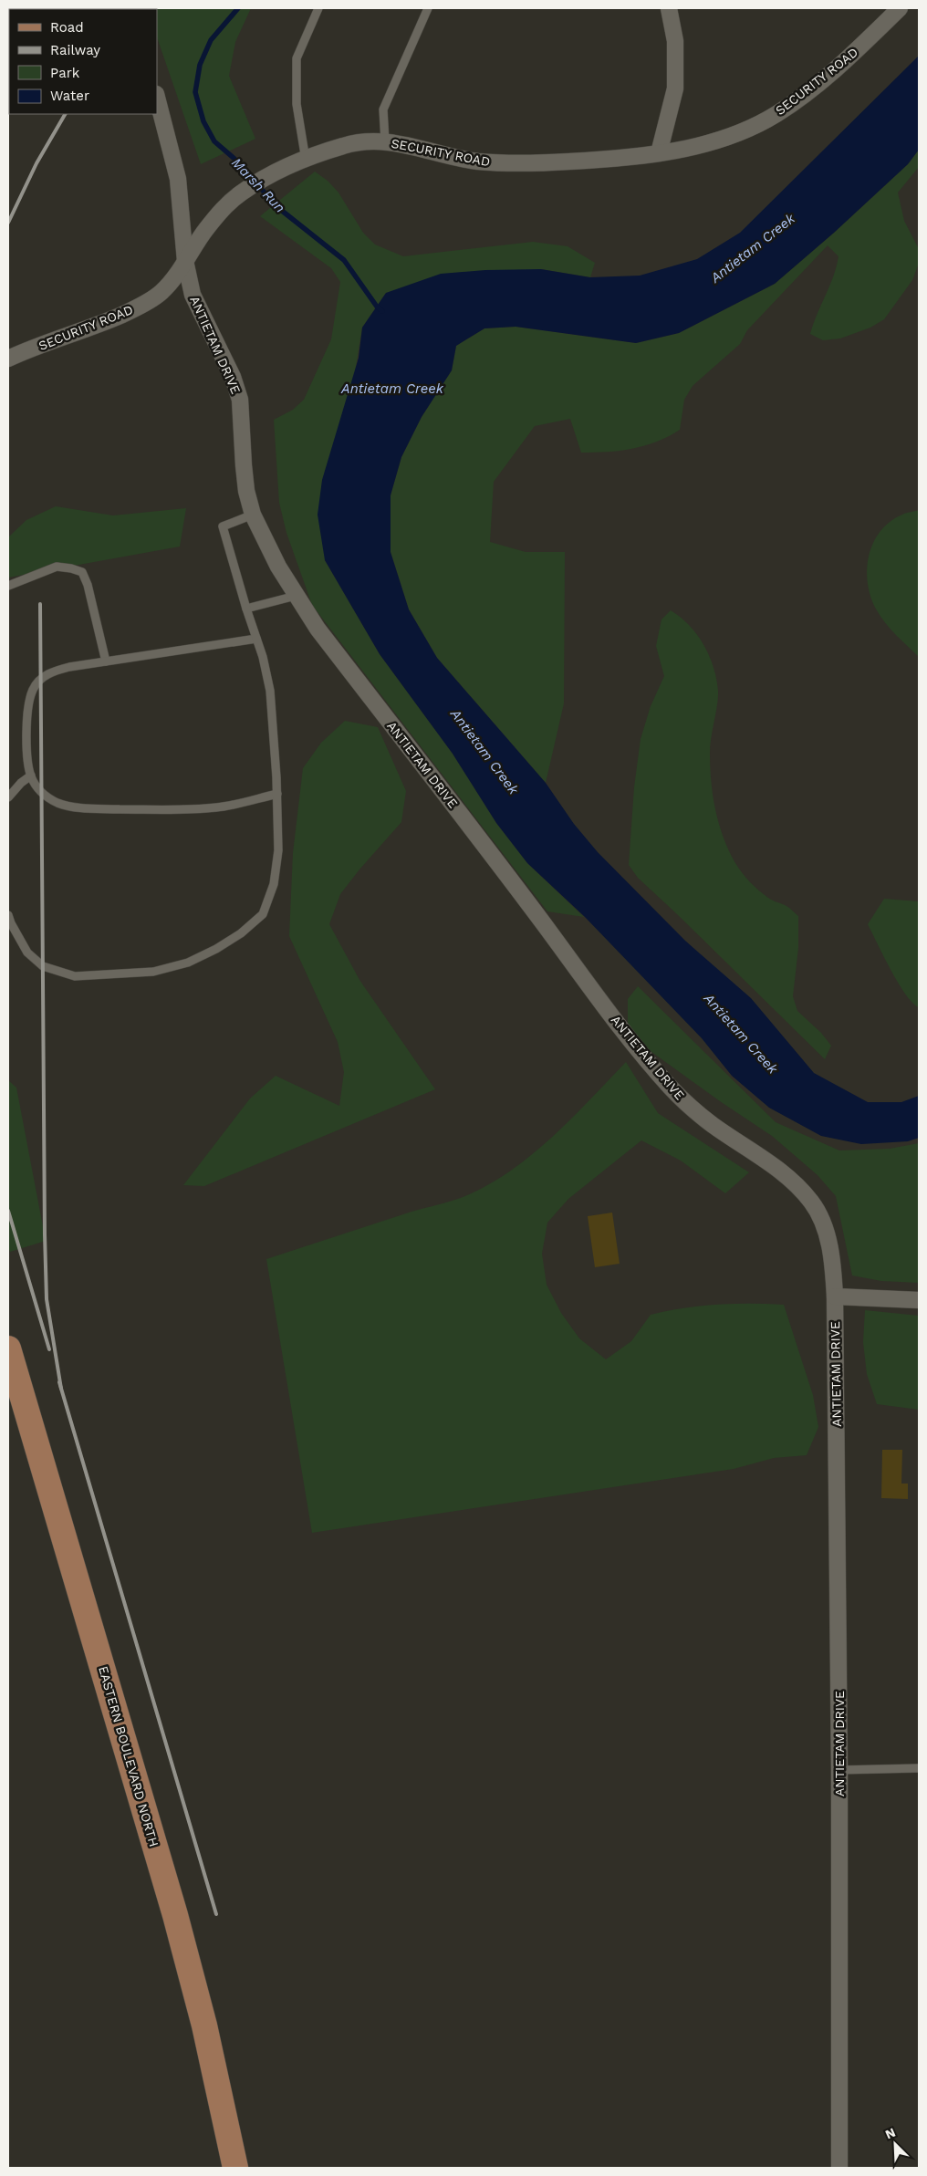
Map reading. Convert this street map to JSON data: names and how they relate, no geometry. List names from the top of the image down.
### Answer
{
  "streets": {
    "main road": ["EASTERN BOULEVARD NORTH"],
    "street": ["SECURITY ROAD", "ANTIETAM DRIVE"]
  },
  "crossings": [
    ["SECURITY ROAD", "ANTIETAM DRIVE"]
  ],
  "water": ["Marsh Run", "Antietam Creek"],
  "legend": [
    "Road",
    "Railway",
    "Park",
    "Water"
  ],
  "north": "top left"
}
